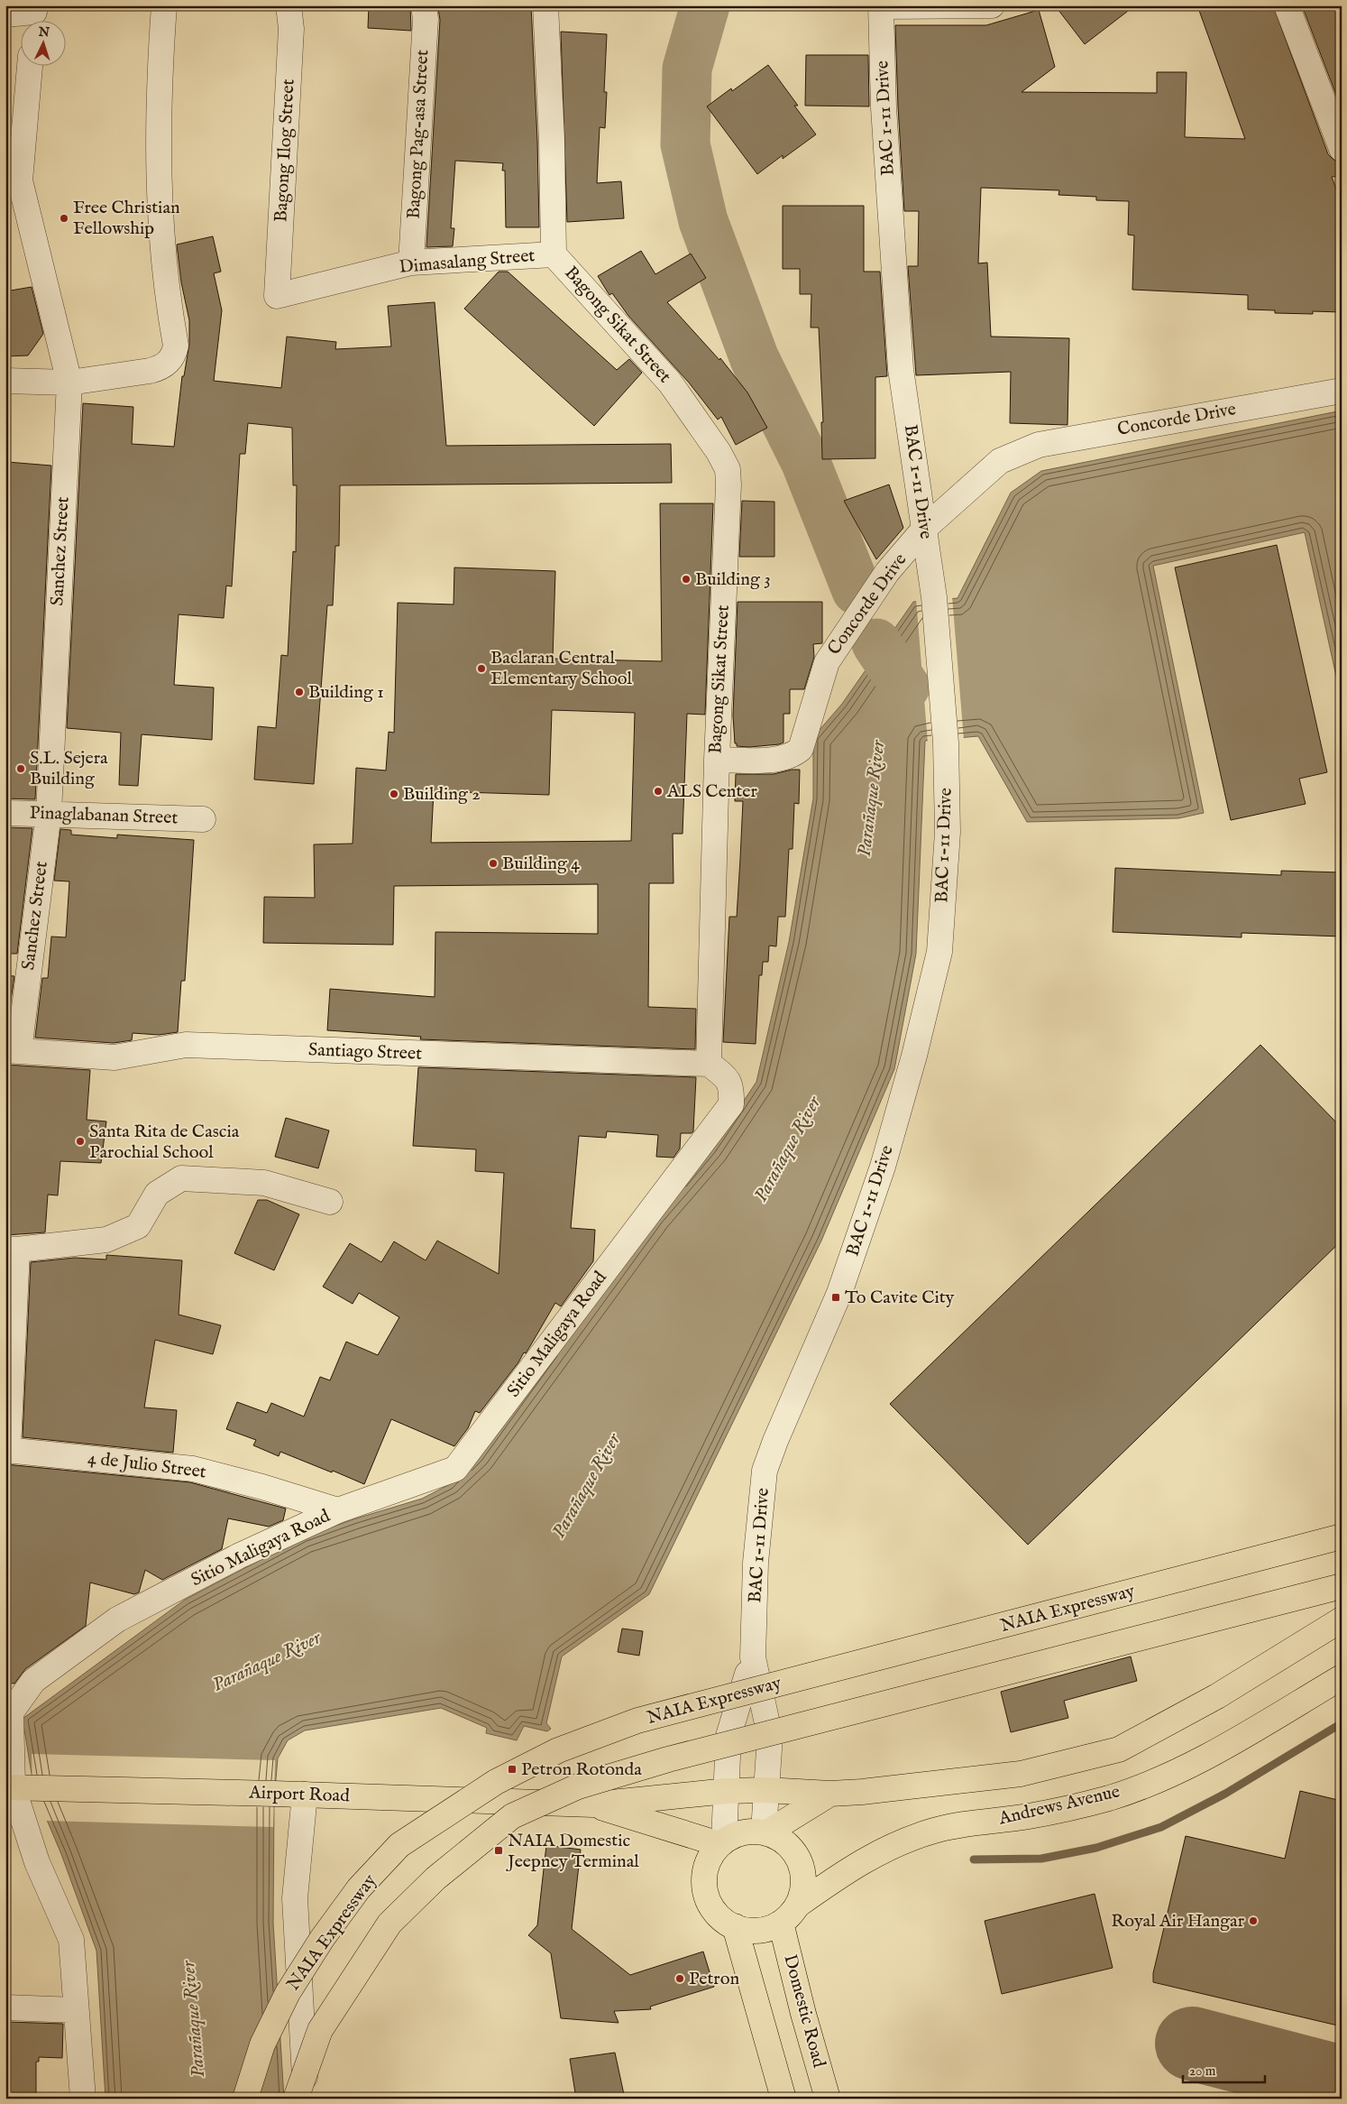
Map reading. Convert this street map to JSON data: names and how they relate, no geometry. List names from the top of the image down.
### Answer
{
  "streets": {
    "main road": [
      "NAIA Expressway",
      "Airport Road",
      "Andrews Avenue",
      "Domestic Road"
    ],
    "street": [
      "BAC 1-11 Drive",
      "Bagong Pag-asa Street",
      "Bagong Ilog Street",
      "Dimasalang Street",
      "Bagong Sikat Street",
      "Concorde Drive",
      "Sanchez Street",
      "Pinaglabanan Street",
      "Santiago Street",
      "Sitio Maligaya Road",
      "4 de Julio Street"
    ]
  },
  "crossings": [
    ["BAC 1-11 Drive", "Concorde Drive"],
    ["BAC 1-11 Drive", "Andrews Avenue"],
    ["BAC 1-11 Drive", "Domestic Road"],
    ["Bagong Pag-asa Street", "Dimasalang Street"],
    ["Bagong Ilog Street", "Dimasalang Street"],
    ["Dimasalang Street", "Bagong Sikat Street"],
    ["Bagong Sikat Street", "Concorde Drive"],
    ["Bagong Sikat Street", "Santiago Street"],
    ["Bagong Sikat Street", "Sitio Maligaya Road"],
    ["Sanchez Street", "Pinaglabanan Street"],
    ["Sanchez Street", "Santiago Street"],
    ["Santiago Street", "Sitio Maligaya Road"],
    ["Sitio Maligaya Road", "4 de Julio Street"],
    ["Sitio Maligaya Road", "Airport Road"],
    ["Andrews Avenue", "Domestic Road"]
  ],
  "water": ["Parañaque River"],
  "places": {
    "other": [
      "Free Christian Fellowship",
      "Building 3",
      "Baclaran Central Elementary School",
      "Building 1",
      "S.L. Sejera Building",
      "ALS Center",
      "Building 2",
      "Building 4",
      "Santa Rita de Cascia Parochial School",
      "Royal Air Hangar",
      "Petron"
    ],
    "transit": ["To Cavite City", "Petron Rotonda", "NAIA Domestic Jeepney Terminal"]
  },
  "scale_bar": "20 m",
  "north": "top"
}
